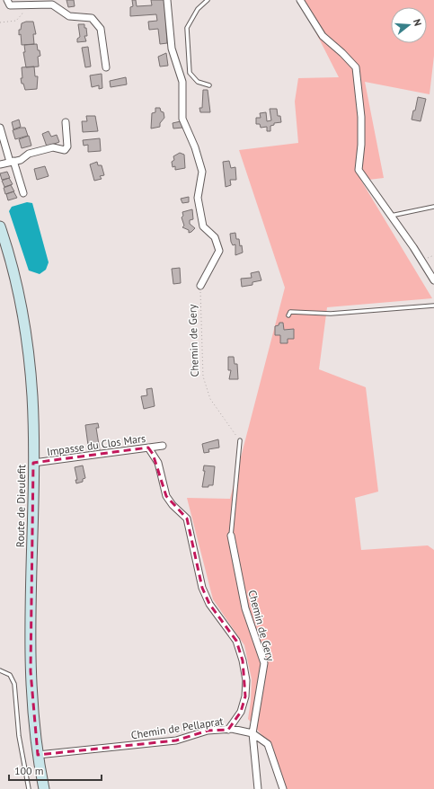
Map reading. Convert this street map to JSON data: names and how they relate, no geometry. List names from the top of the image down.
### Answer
{
  "streets": {
    "main road": ["Route de Dieulefit"],
    "street": ["Chemin de Gery", "Impasse du Clos Mars", "Chemin de Pellaprat"]
  },
  "crossings": [
    ["Chemin de Gery", "Chemin de Pellaprat"],
    ["Impasse du Clos Mars", "Route de Dieulefit"],
    ["Route de Dieulefit", "Chemin de Pellaprat"]
  ],
  "scale_bar": "100 m",
  "north": "right"
}
